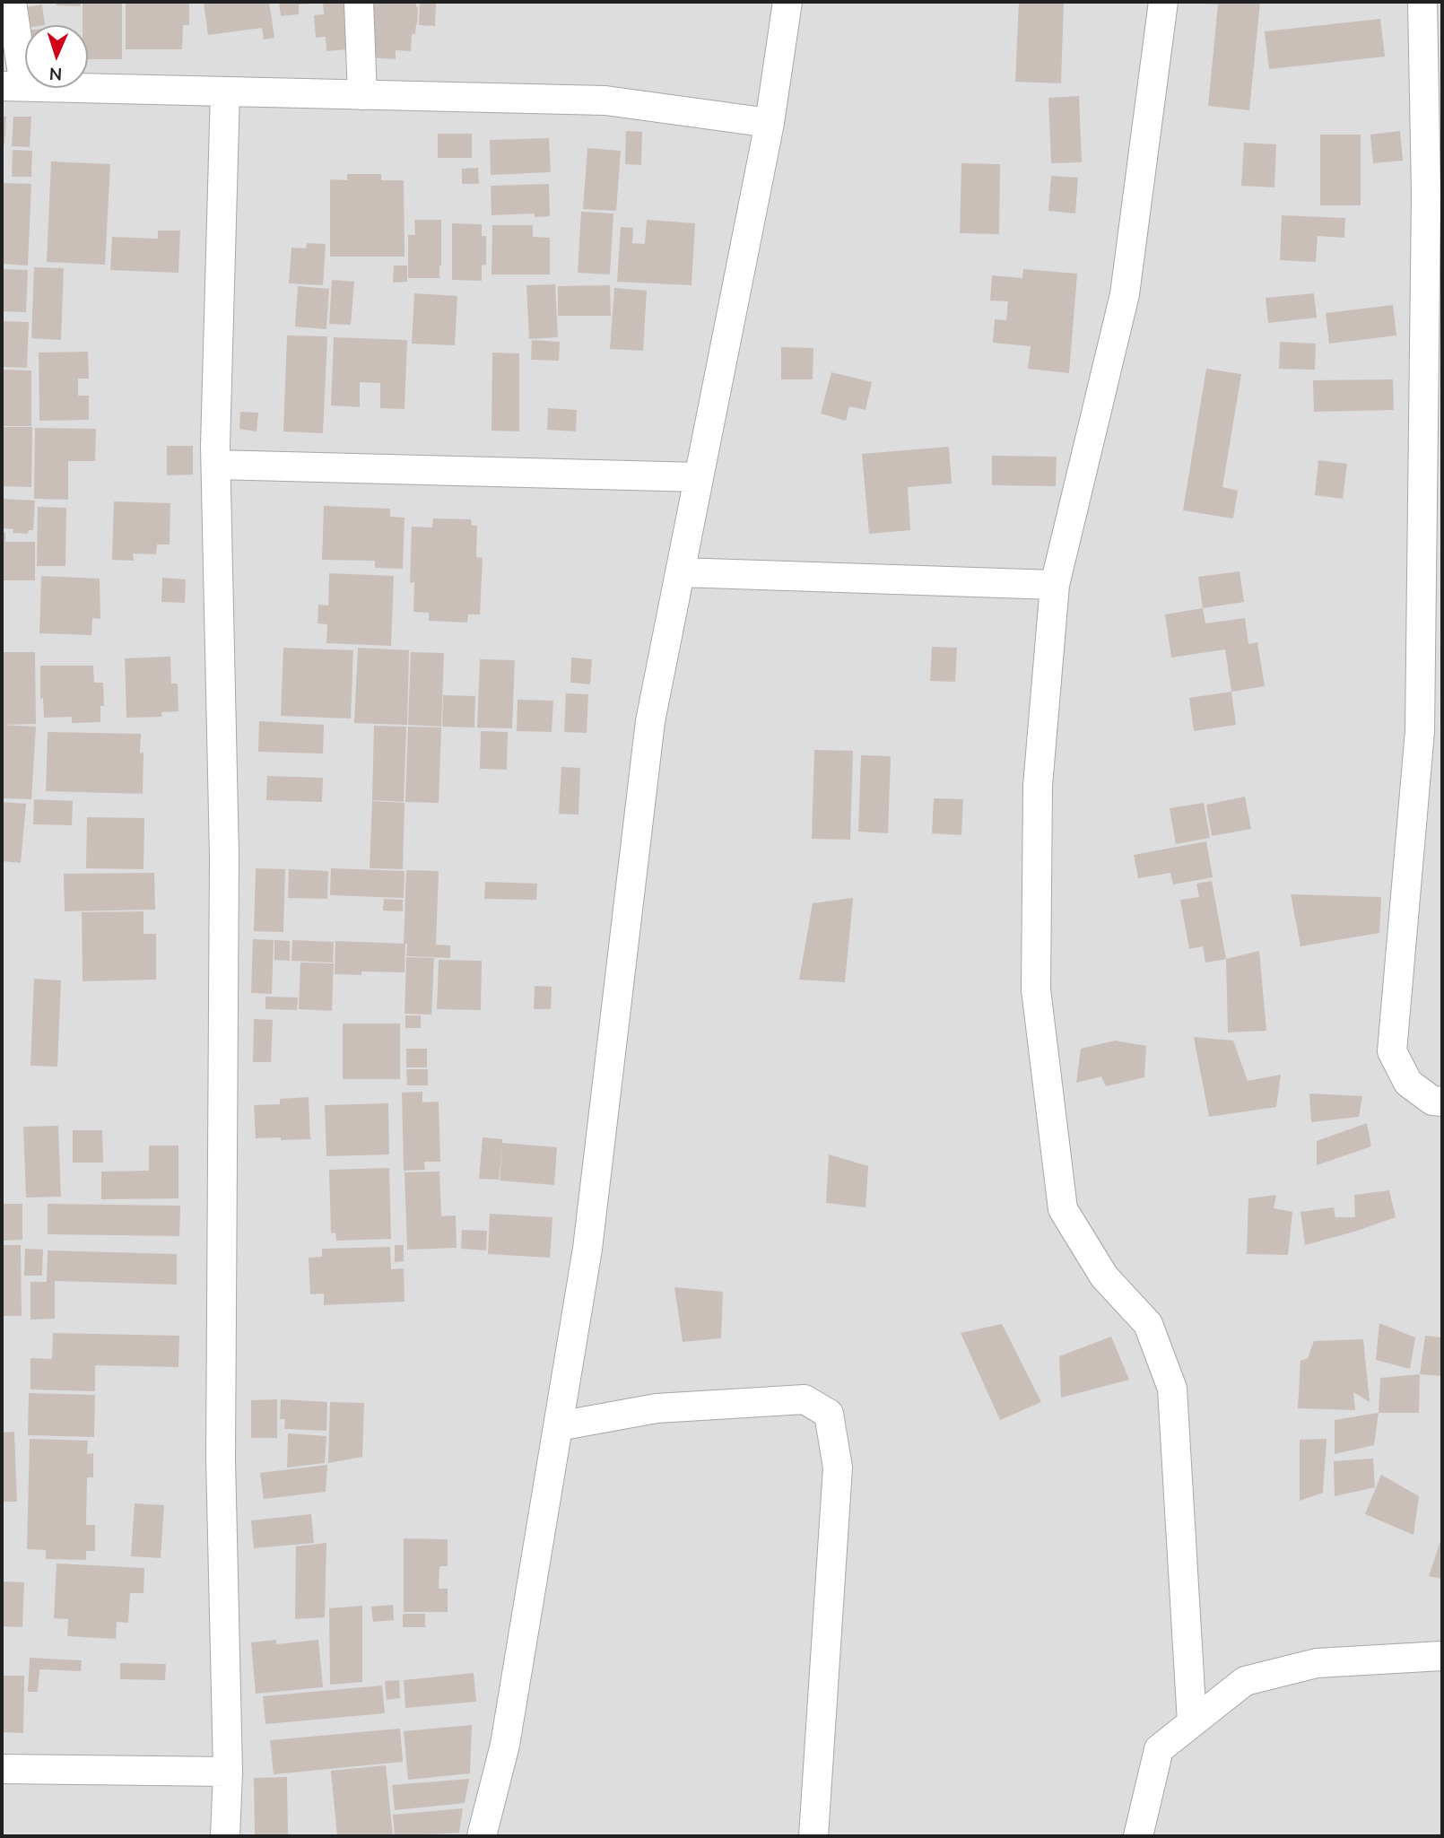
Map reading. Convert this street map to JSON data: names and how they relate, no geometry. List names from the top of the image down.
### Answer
{
  "north": "bottom"
}
